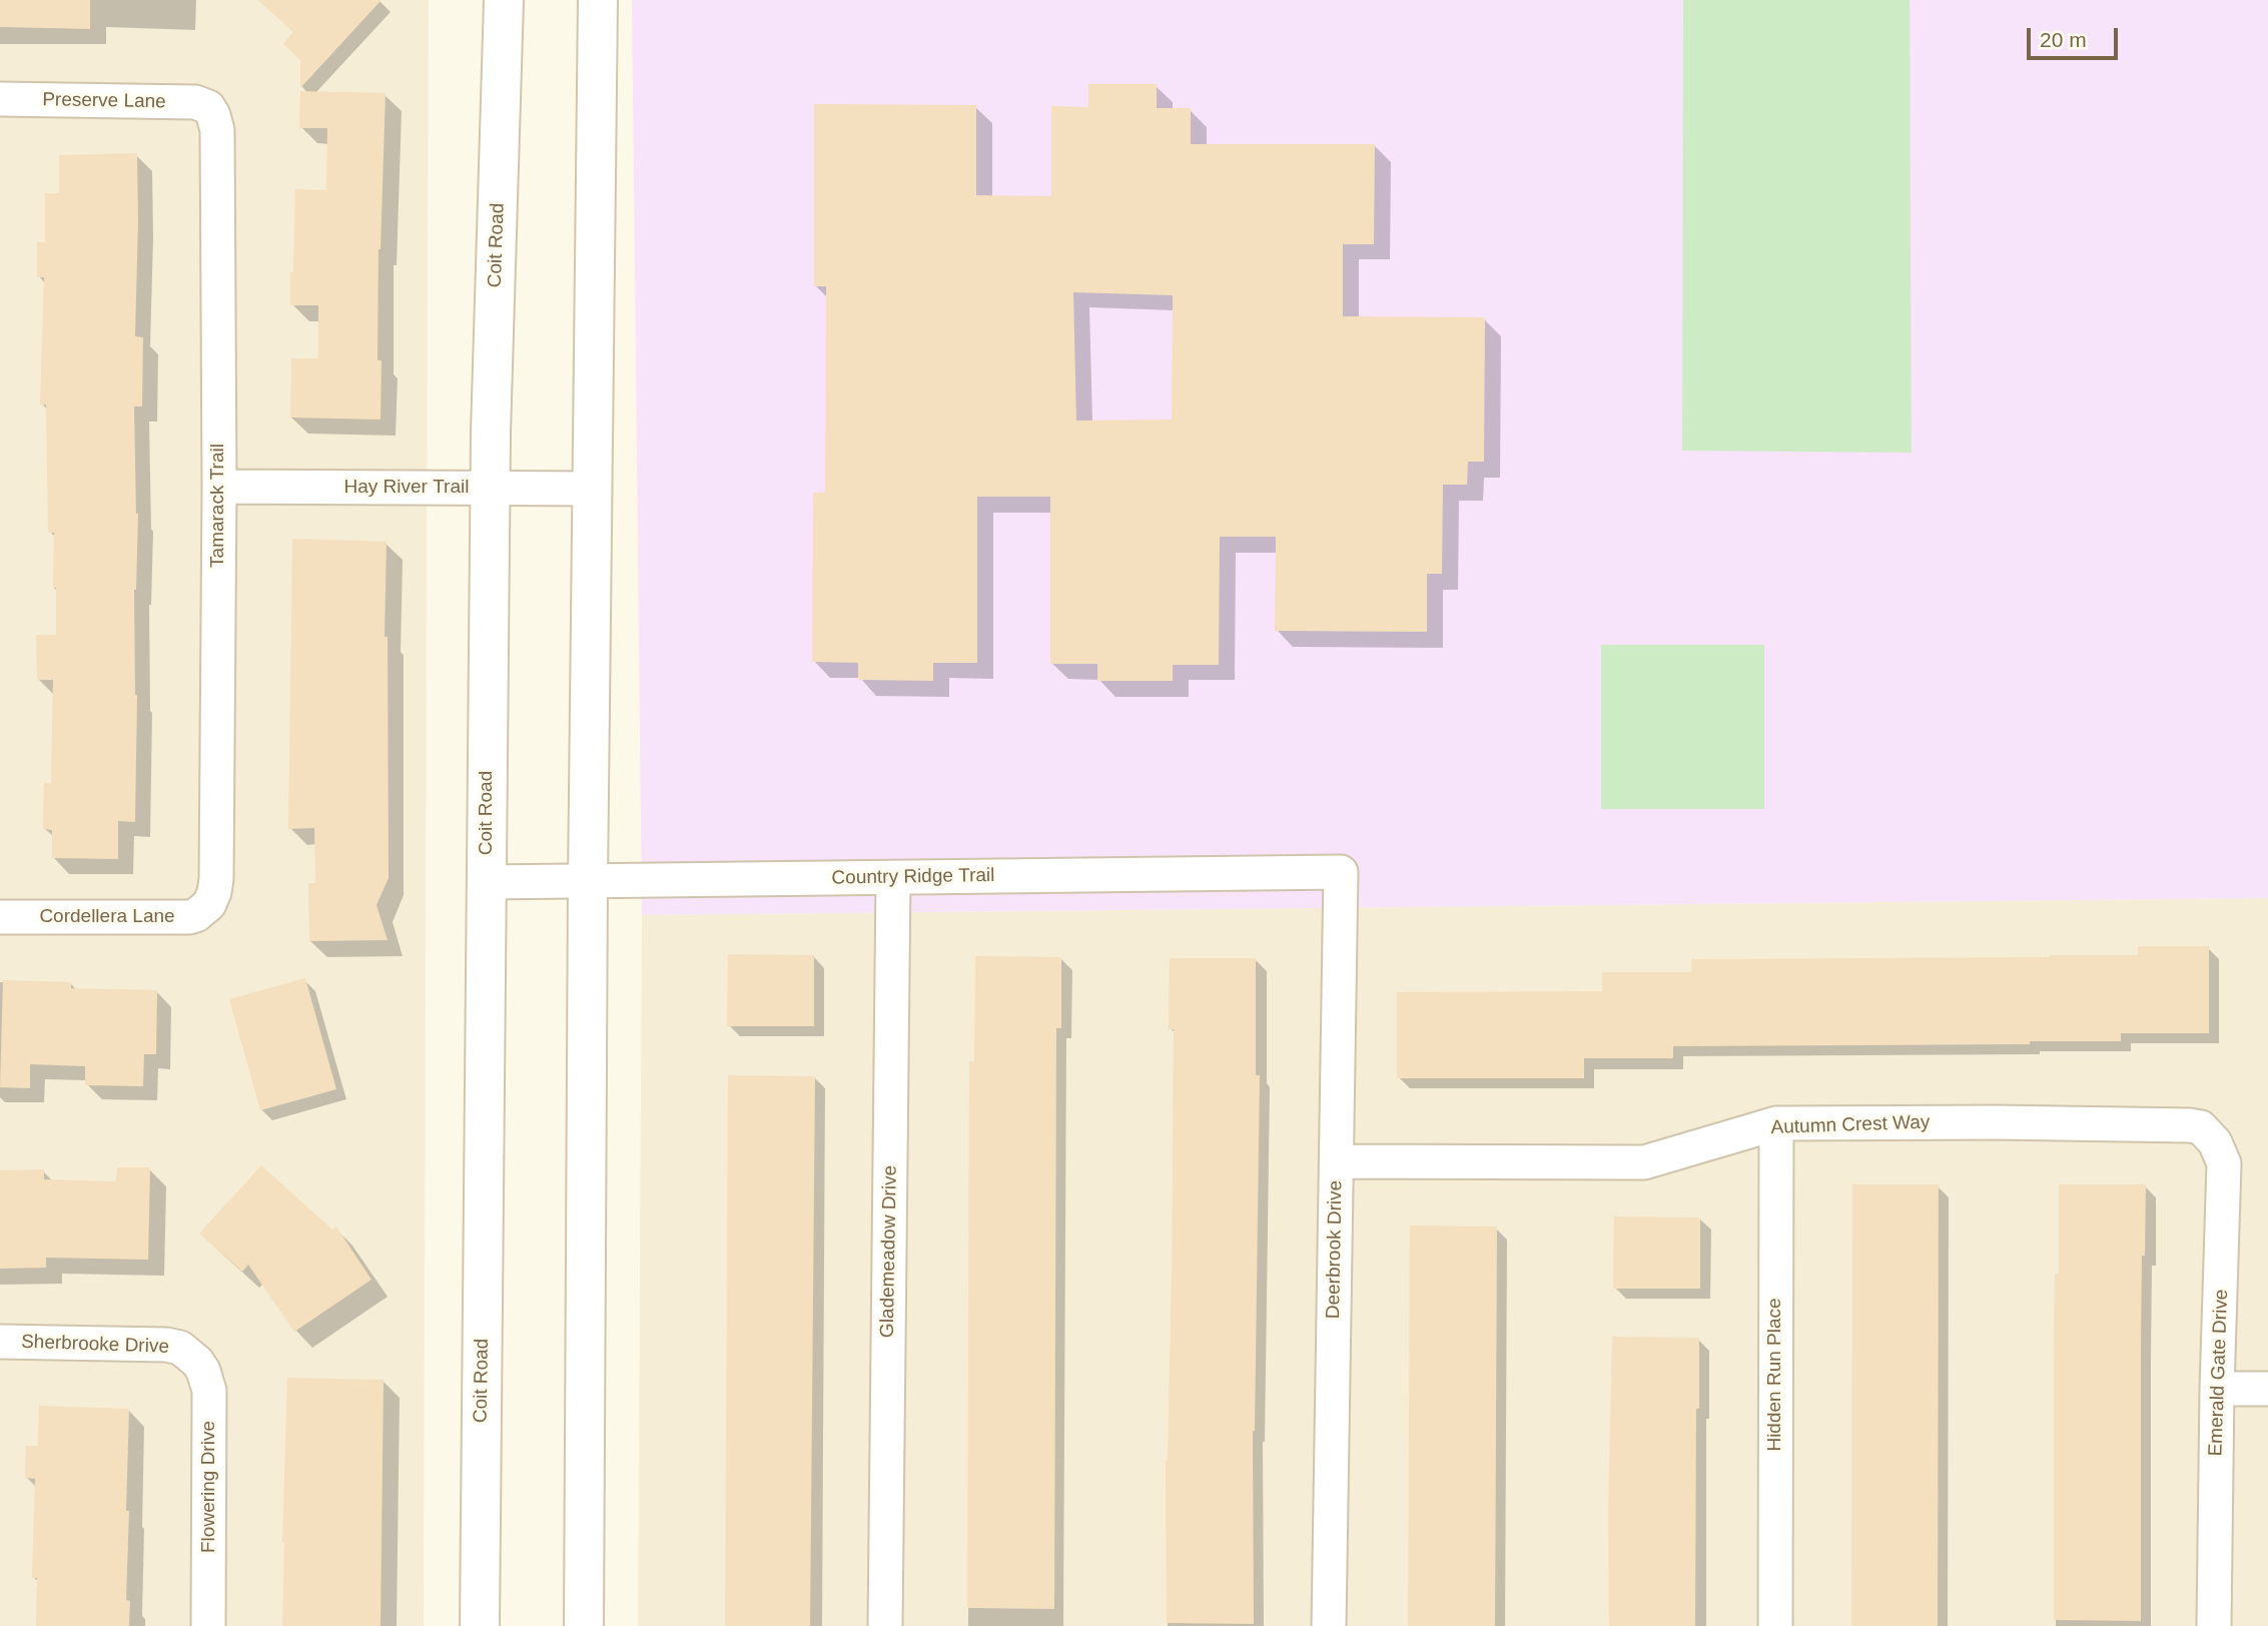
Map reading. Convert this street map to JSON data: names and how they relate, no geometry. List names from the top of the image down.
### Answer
{
  "streets": {
    "main road": ["Coit Road"],
    "street": [
      "Preserve Lane",
      "Hay River Trail",
      "Tamarack Trail",
      "Country Ridge Trail",
      "Cordellera Lane",
      "Autumn Crest Way",
      "Deerbrook Drive",
      "Glademeadow Drive",
      "Sherbrooke Drive",
      "Emerald Gate Drive",
      "Hidden Run Place",
      "Flowering Drive"
    ]
  },
  "crossings": [
    ["Preserve Lane", "Tamarack Trail"],
    ["Coit Road", "Hay River Trail"],
    ["Coit Road", "Country Ridge Trail"],
    ["Hay River Trail", "Tamarack Trail"],
    ["Tamarack Trail", "Cordellera Lane"],
    ["Country Ridge Trail", "Deerbrook Drive"],
    ["Country Ridge Trail", "Glademeadow Drive"],
    ["Autumn Crest Way", "Deerbrook Drive"],
    ["Autumn Crest Way", "Emerald Gate Drive"],
    ["Autumn Crest Way", "Hidden Run Place"],
    ["Sherbrooke Drive", "Flowering Drive"]
  ],
  "scale_bar": "20 m"
}
